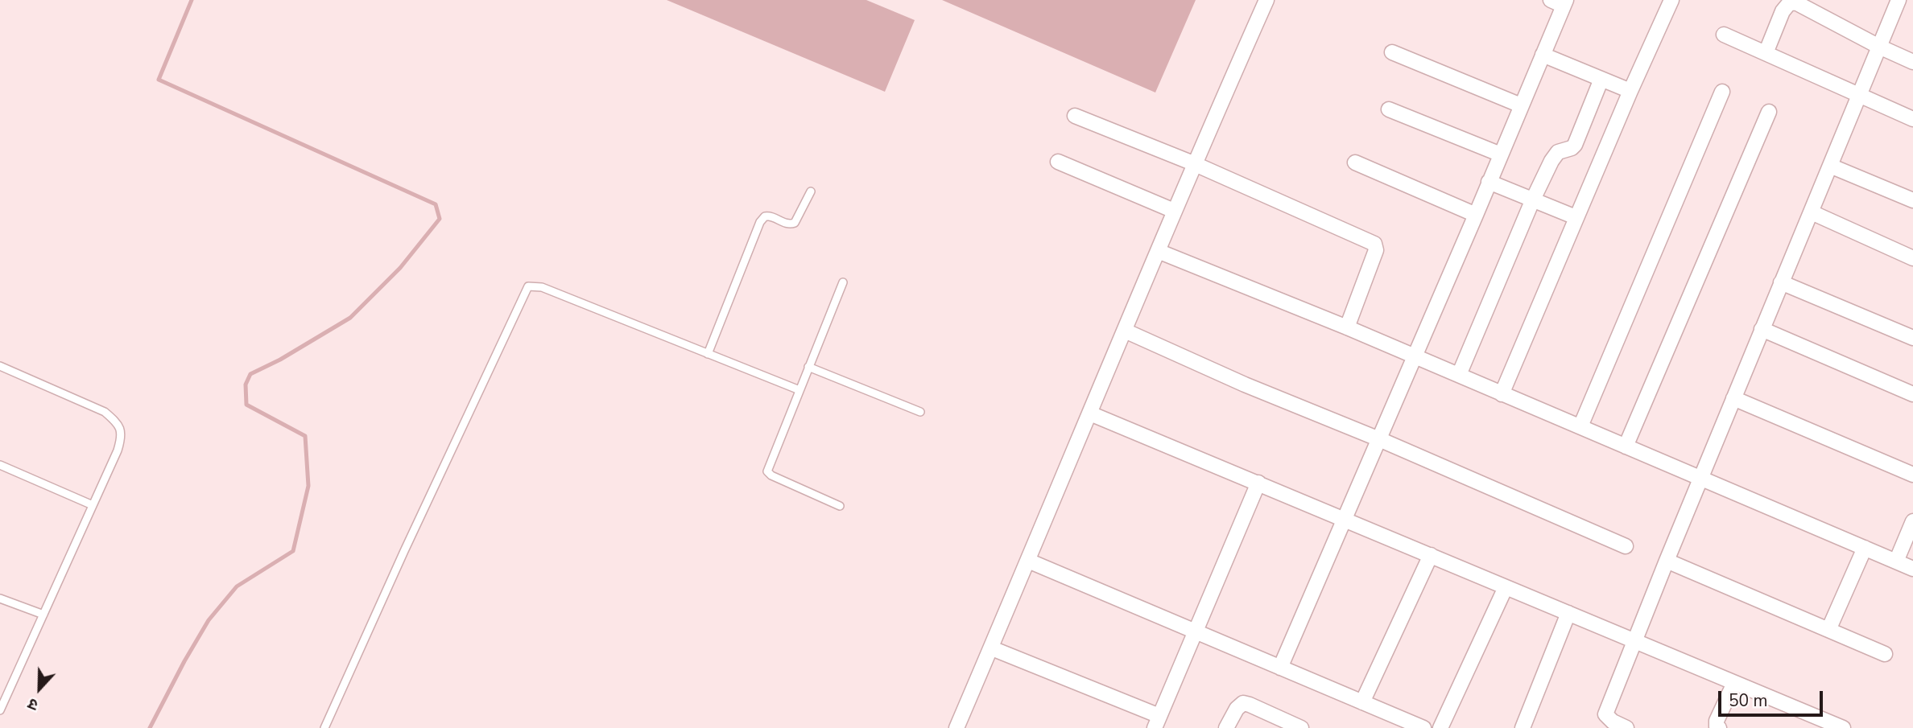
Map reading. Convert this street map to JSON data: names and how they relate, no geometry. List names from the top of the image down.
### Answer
{
  "scale_bar": "50 m",
  "north": "bottom"
}
